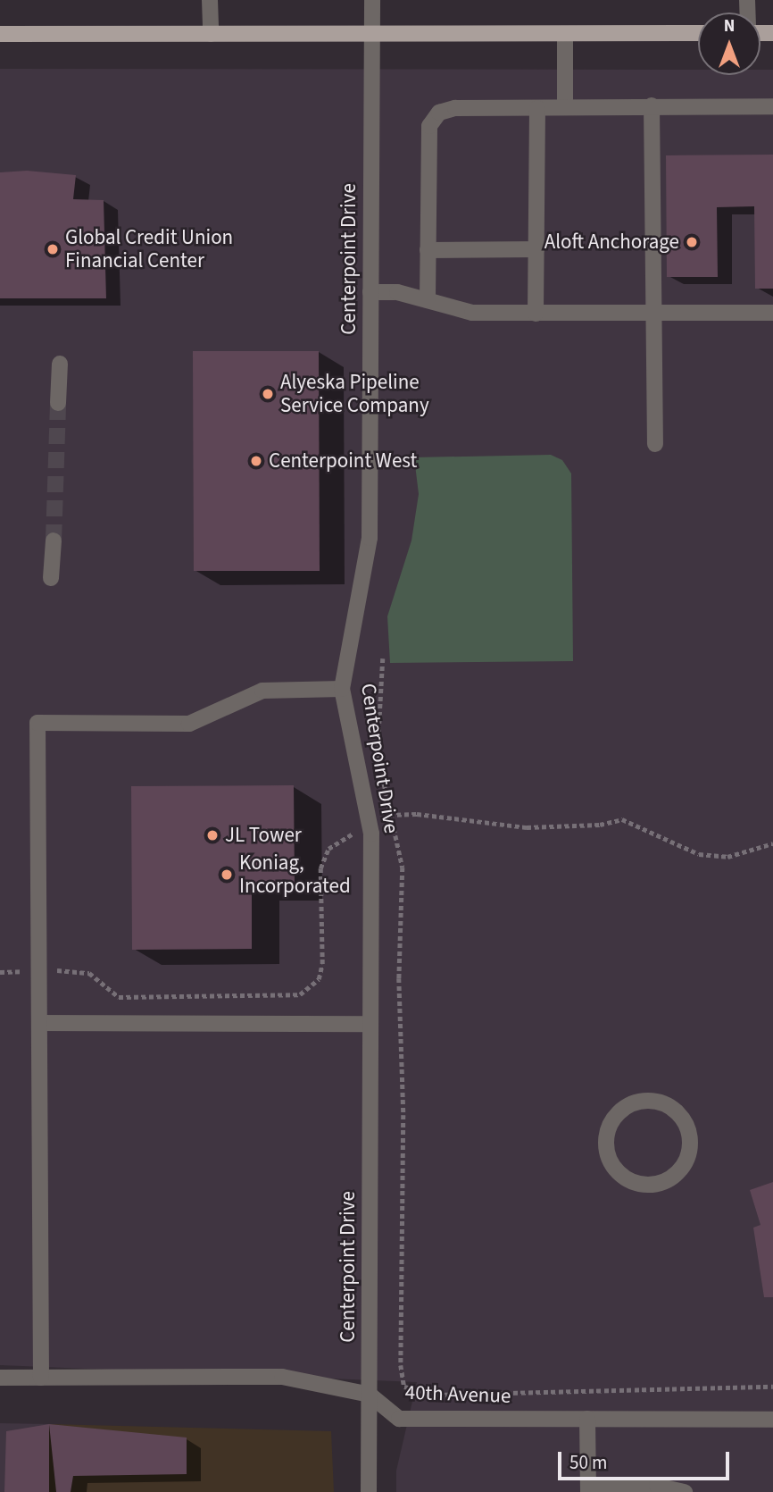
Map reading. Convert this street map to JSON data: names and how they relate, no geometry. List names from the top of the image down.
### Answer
{
  "streets": {
    "street": ["Centerpoint Drive", "40th Avenue"]
  },
  "crossings": [
    ["Centerpoint Drive", "40th Avenue"]
  ],
  "places": [
    "Aloft Anchorage",
    "Global Credit Union Financial Center",
    "Alyeska Pipeline Service Company",
    "Centerpoint West",
    "JL Tower",
    "Koniag, Incorporated"
  ],
  "scale_bar": "50 m",
  "north": "top"
}
